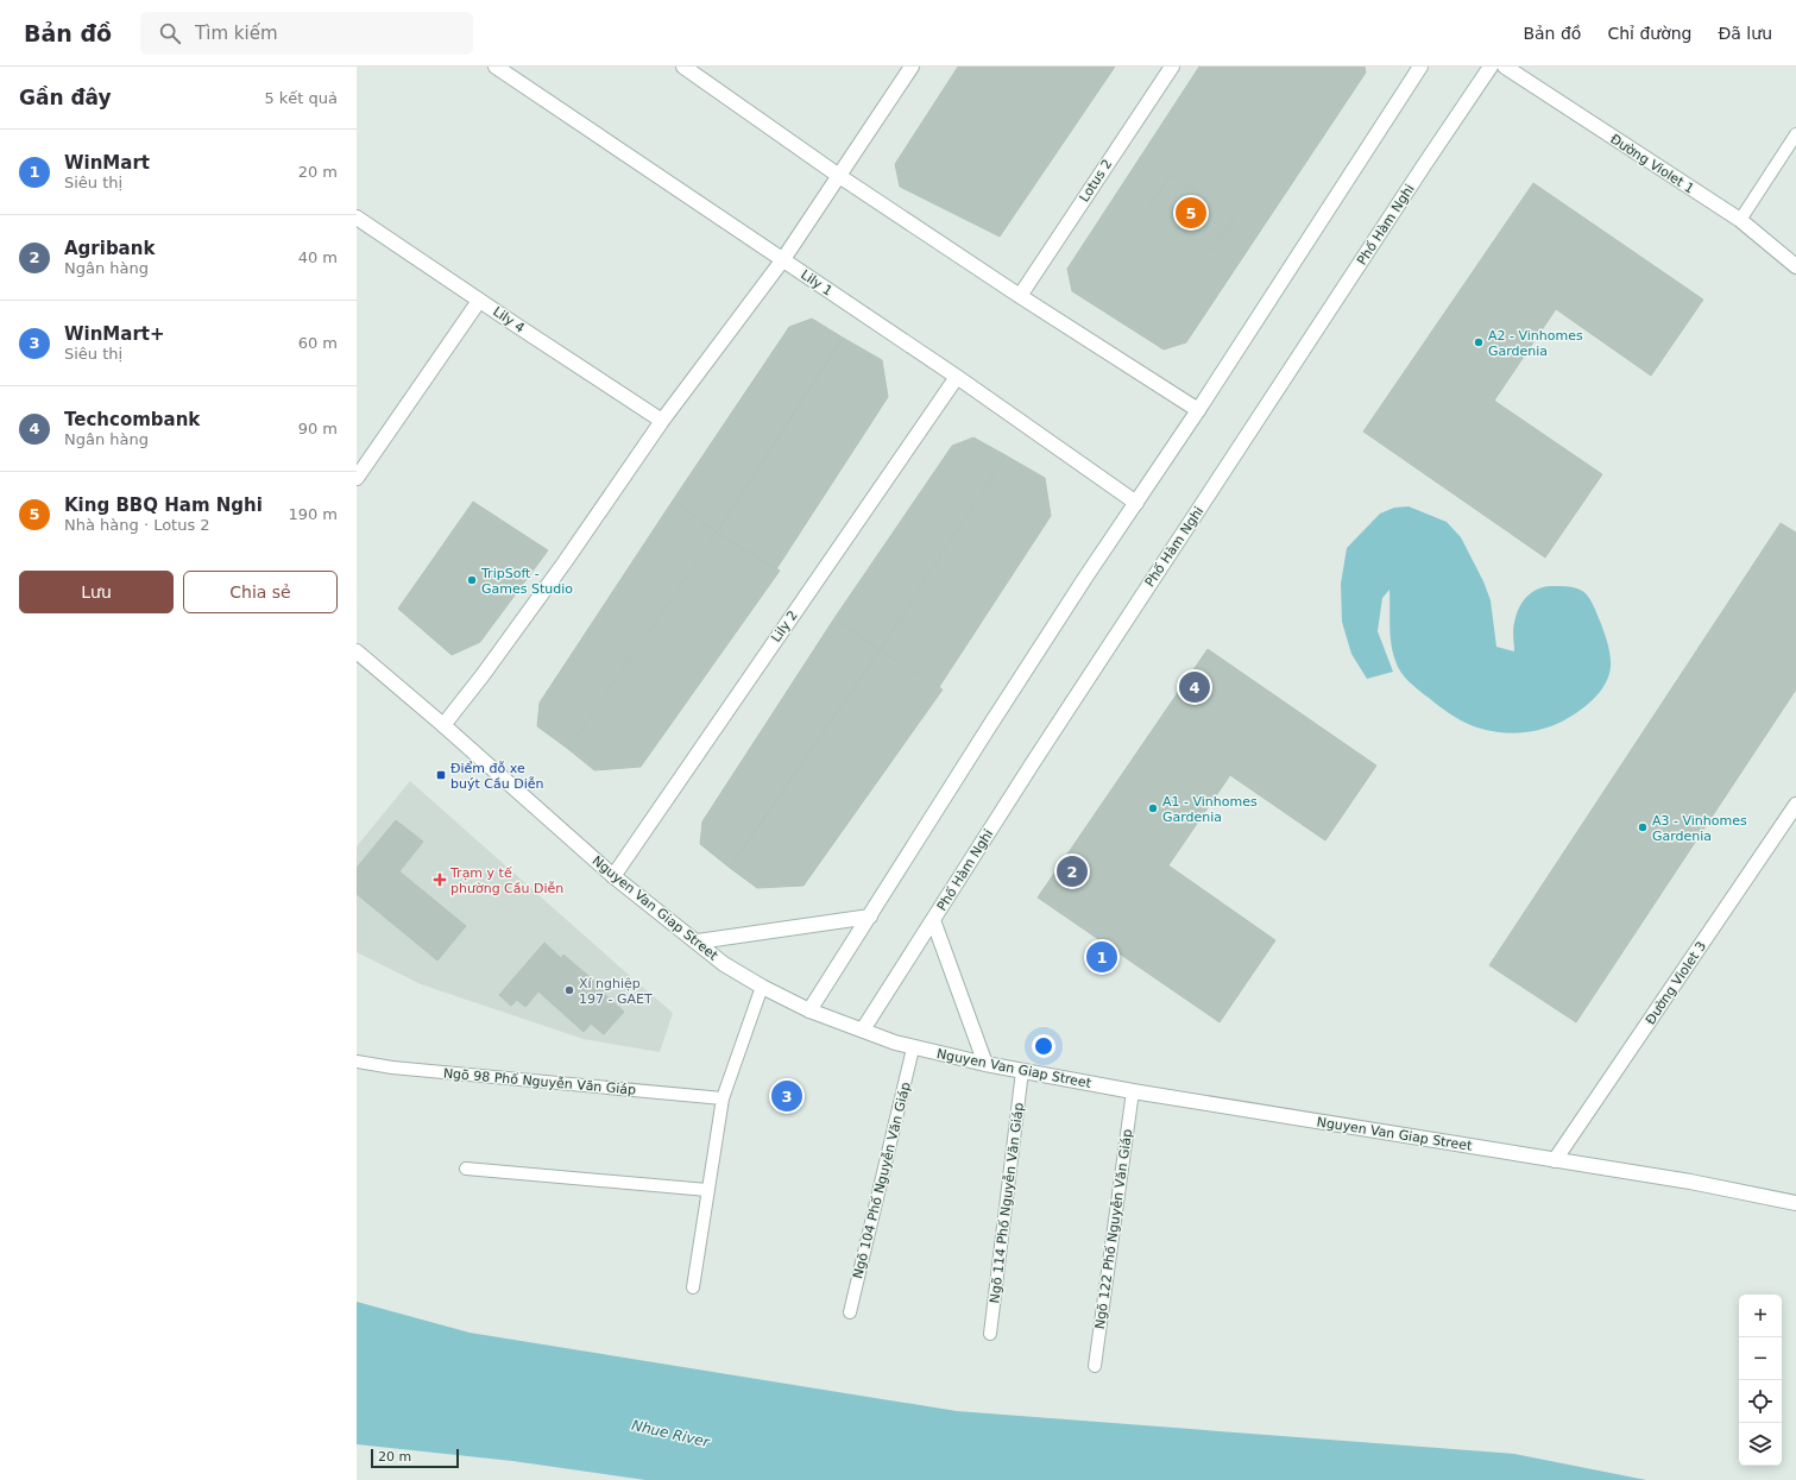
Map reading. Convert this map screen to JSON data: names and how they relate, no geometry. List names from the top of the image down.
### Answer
{
  "streets": {
    "street": [
      "Đường Violet 1",
      "Lotus 2",
      "Phố Hàm Nghi",
      "Lily 1",
      "Lily 4",
      "Lily 2",
      "Nguyen Van Giap Street",
      "Đường Violet 3"
    ],
    "lane": [
      "Ngõ 98 Phố Nguyễn Văn Giáp",
      "Ngõ 104 Phố Nguyễn Văn Giáp",
      "Ngõ 114 Phố Nguyễn Văn Giáp",
      "Ngõ 122 Phố Nguyễn Văn Giáp"
    ]
  },
  "crossings": [
    ["Phố Hàm Nghi", "Nguyen Van Giap Street"],
    ["Lily 1", "Lily 2"],
    ["Lily 2", "Nguyen Van Giap Street"],
    ["Nguyen Van Giap Street", "Đường Violet 3"],
    ["Nguyen Van Giap Street", "Ngõ 104 Phố Nguyễn Văn Giáp"],
    ["Nguyen Van Giap Street", "Ngõ 114 Phố Nguyễn Văn Giáp"],
    ["Nguyen Van Giap Street", "Ngõ 122 Phố Nguyễn Văn Giáp"]
  ],
  "water": ["Nhue River"],
  "places": {
    "other": [
      "A2 - Vinhomes Gardenia",
      "TripSoft - Games Studio",
      "A1 - Vinhomes Gardenia",
      "A3 - Vinhomes Gardenia",
      "Xí nghiệp 197 - GAET"
    ],
    "transit": ["Điểm đỗ xe buýt Cầu Diễn"],
    "health": ["Trạm y tế phường Cầu Diễn"]
  },
  "scale_bar": "20 m",
  "page": {
    "header": "Bản đồ",
    "search": "Tìm kiếm",
    "nav": ["Bản đồ", "Chỉ đường", "Đã lưu"],
    "heading": ["Gần đây", "5 kết quả"],
    "list": [
      {
        "mark": "1",
        "name": "WinMart",
        "note": "Siêu thị",
        "value": "20 m"
      },
      {
        "mark": "2",
        "name": "Agribank",
        "note": "Ngân hàng",
        "value": "40 m"
      },
      {
        "mark": "3",
        "name": "WinMart+",
        "note": "Siêu thị",
        "value": "60 m"
      },
      {
        "mark": "4",
        "name": "Techcombank",
        "note": "Ngân hàng",
        "value": "90 m"
      },
      {
        "mark": "5",
        "name": "King BBQ Ham Nghi",
        "note": "Nhà hàng · Lotus 2",
        "value": "190 m"
      }
    ],
    "pins": [
      "5",
      "4",
      "2",
      "1",
      "3"
    ],
    "buttons": ["Lưu", "Chia sẻ"],
    "map_buttons": ["+", "−"],
    "scale": "20 m"
  }
}
